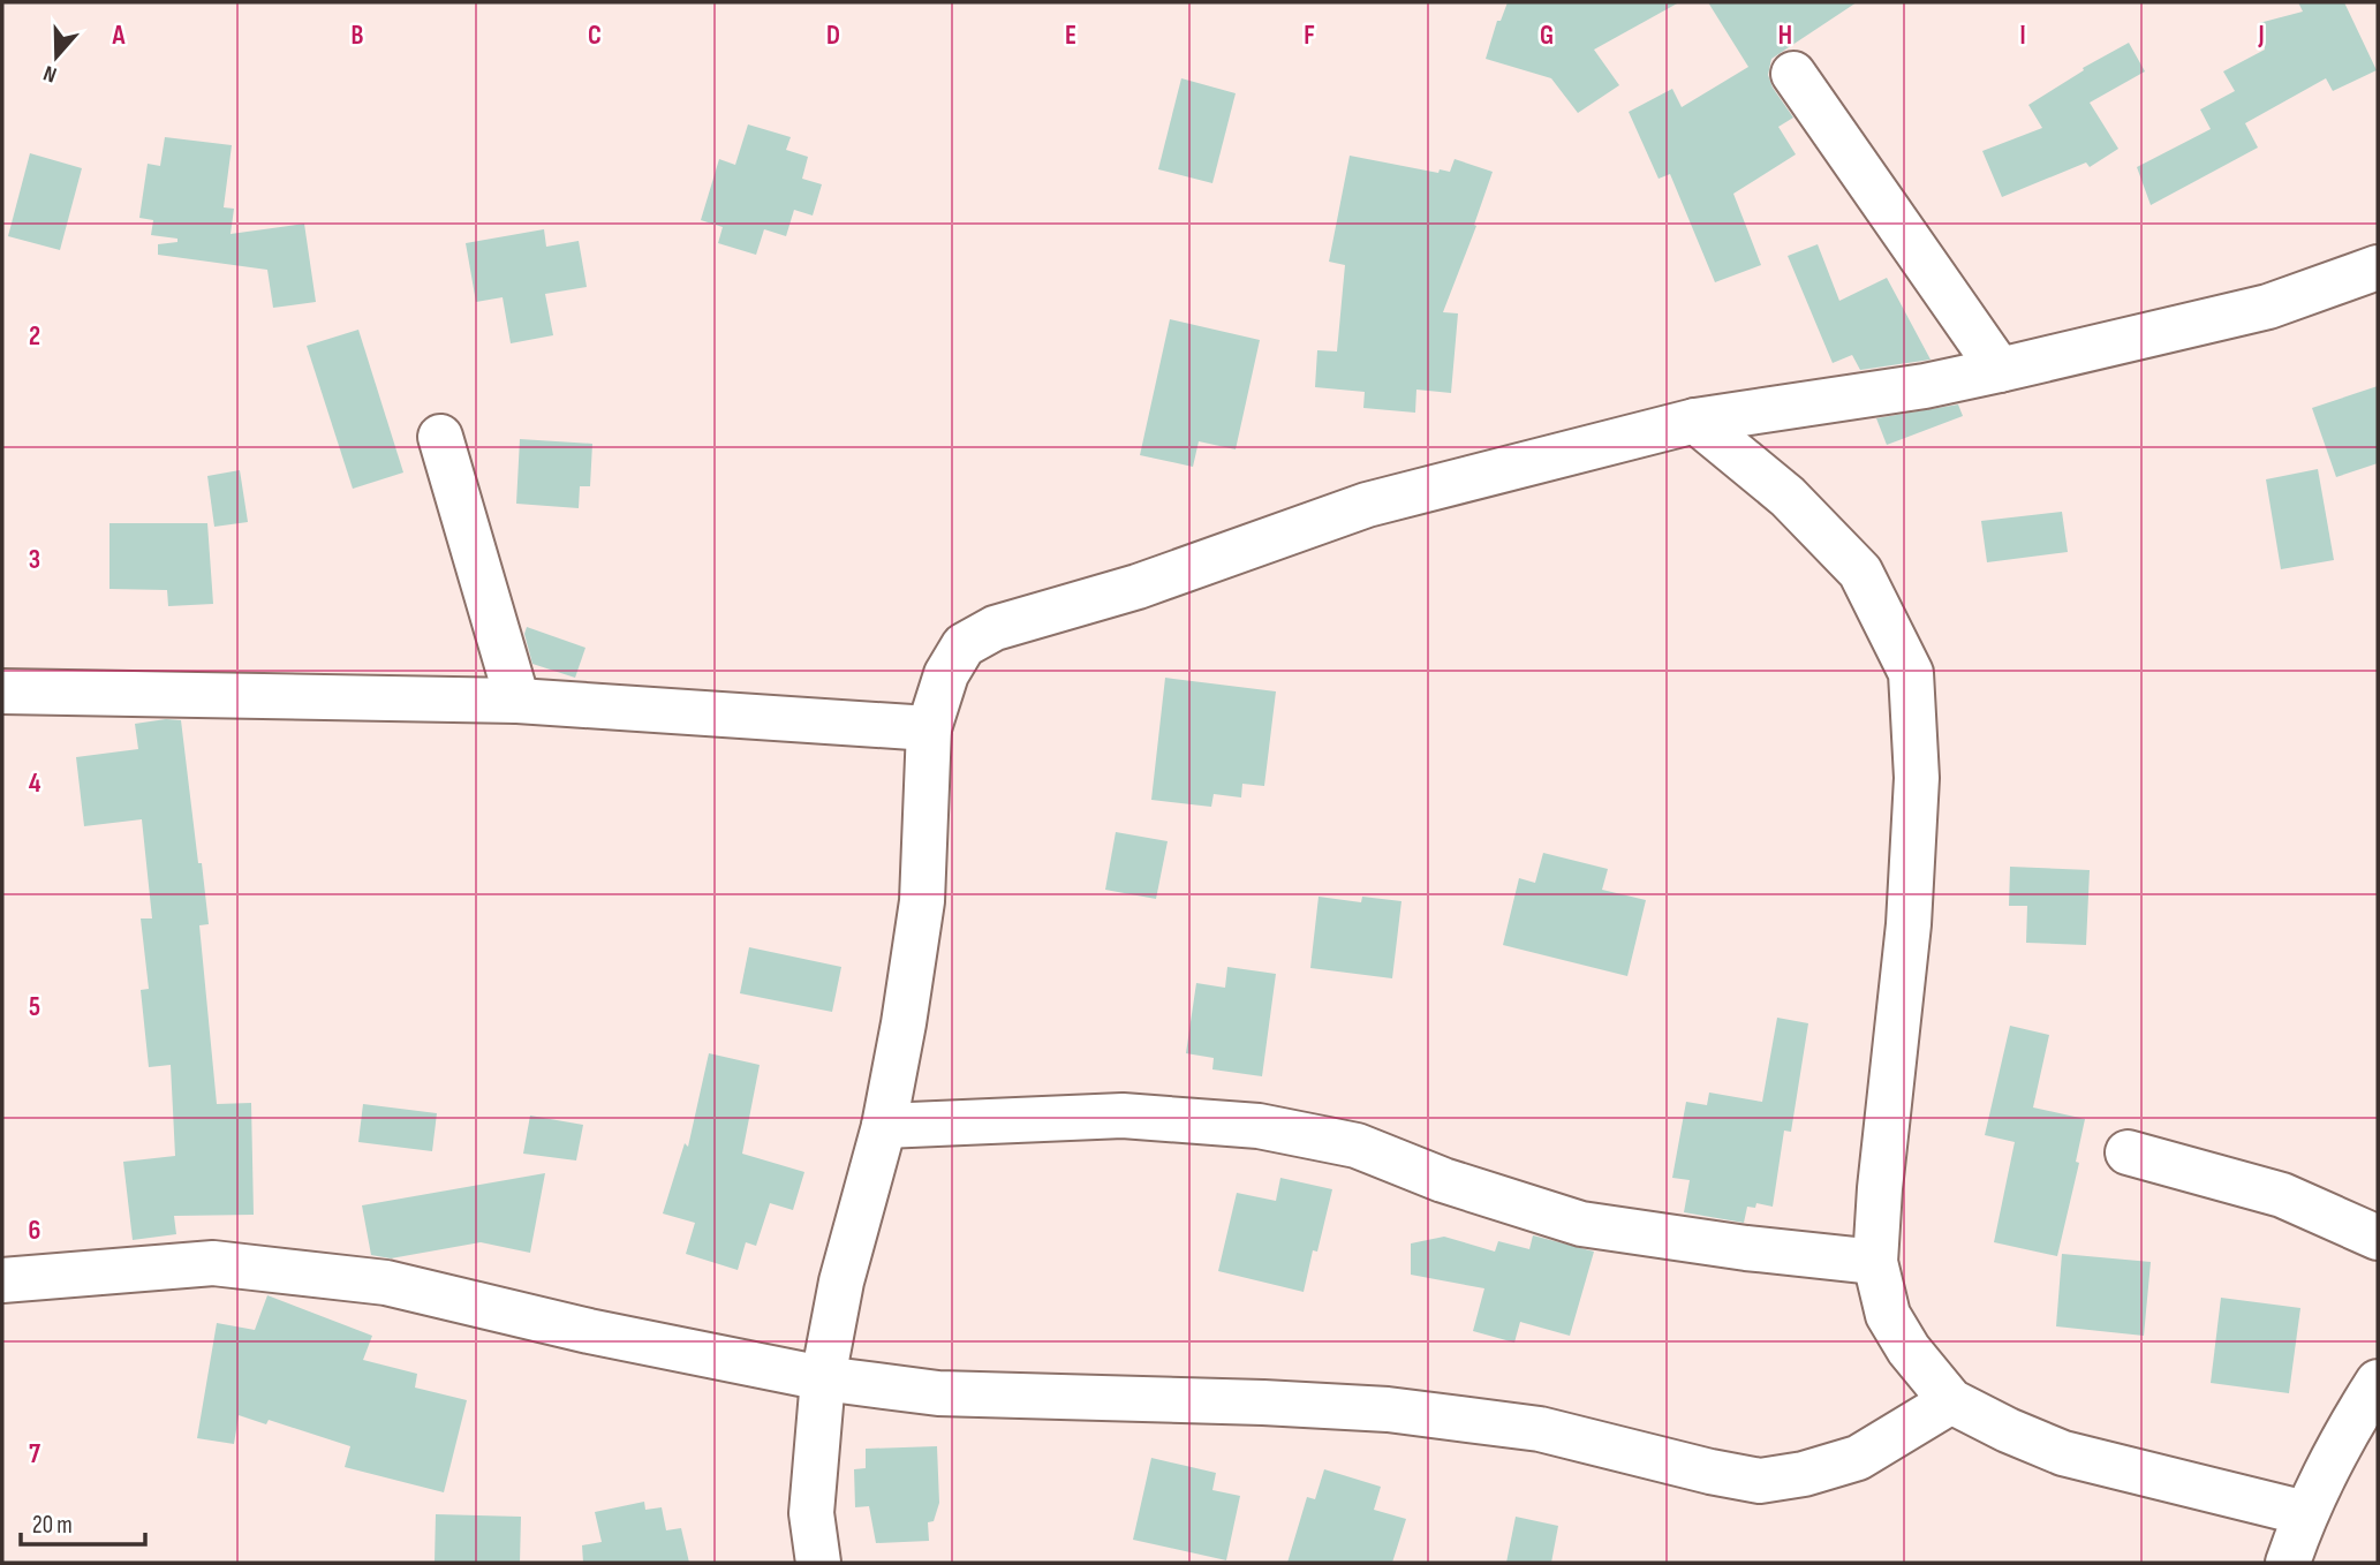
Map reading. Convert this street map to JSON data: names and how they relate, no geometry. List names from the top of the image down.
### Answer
{
  "scale_bar": "20 m",
  "north": "bottom",
  "grid": {
    "columns": [
      "A",
      "B",
      "C",
      "D",
      "E",
      "F",
      "G",
      "H",
      "I",
      "J"
    ],
    "rows": [
      "2",
      "3",
      "4",
      "5",
      "6",
      "7"
    ]
  }
}
